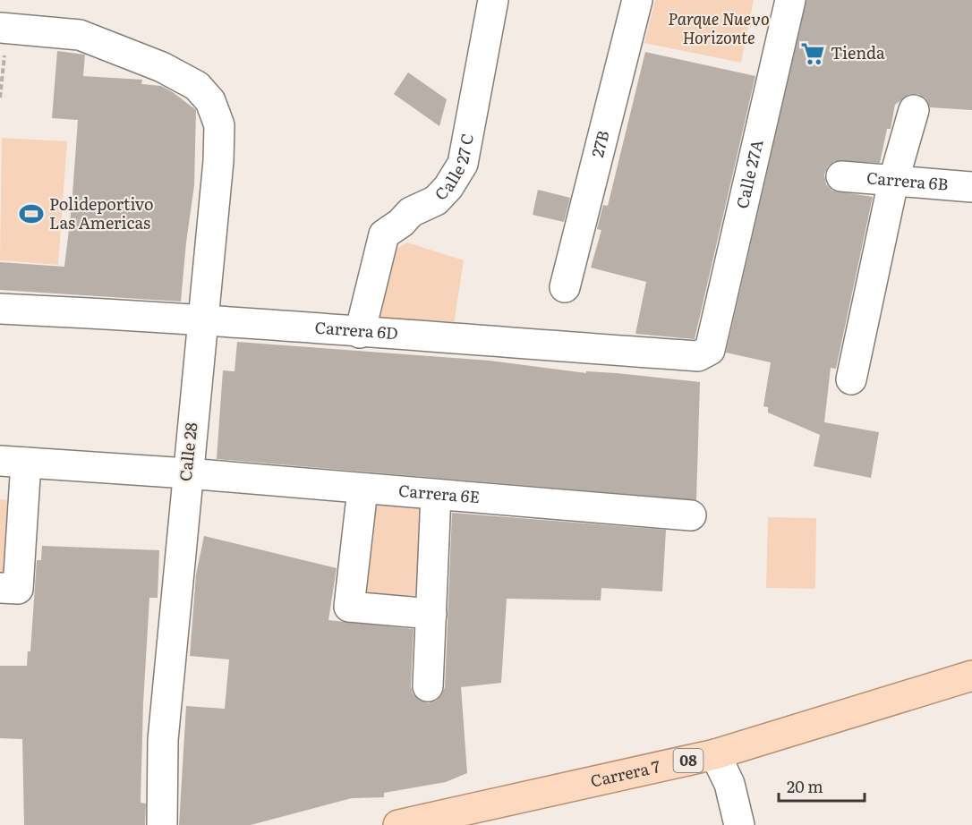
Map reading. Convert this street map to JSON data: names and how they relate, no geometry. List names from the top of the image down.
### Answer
{
  "streets": {
    "main road": ["08", "Carrera 7"],
    "street": [
      "27B",
      "Calle 27 C",
      "Calle 27A",
      "Carrera 6B",
      "Carrera 6D",
      "Calle 28",
      "Carrera 6E"
    ]
  },
  "crossings": [
    ["Calle 27 C", "Carrera 6D"],
    ["Calle 27A", "Carrera 6D"],
    ["Carrera 6D", "Calle 28"],
    ["Calle 28", "Carrera 6E"]
  ],
  "parks": ["Parque Nuevo Horizonte"],
  "places": {
    "supermarket": ["Tienda"],
    "sports": ["Polideportivo Las Americas"]
  },
  "scale_bar": "20 m"
}
